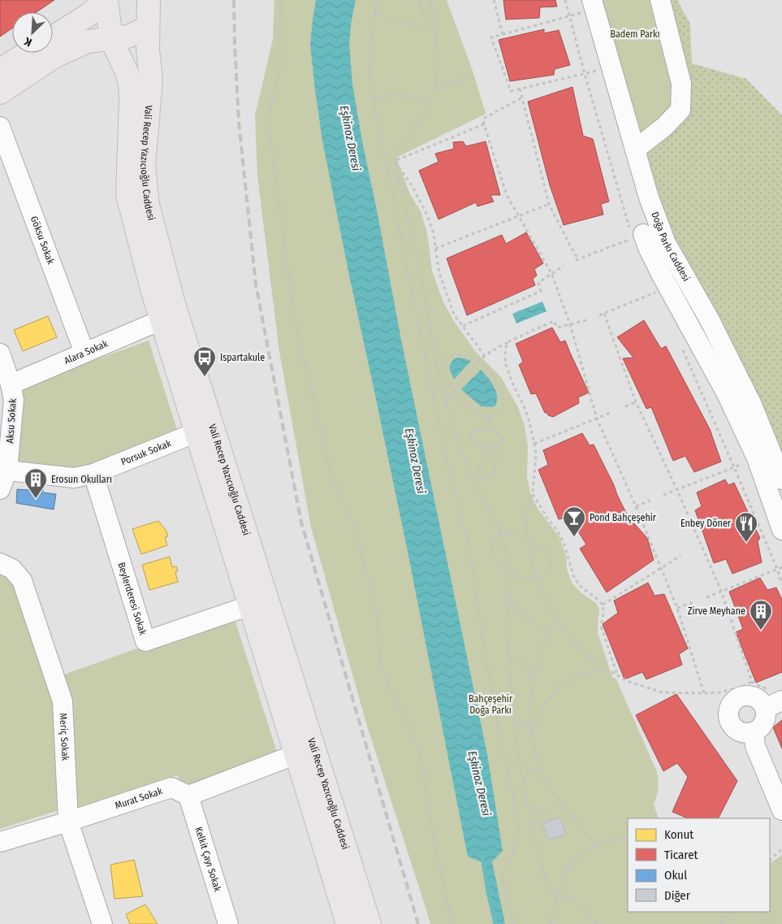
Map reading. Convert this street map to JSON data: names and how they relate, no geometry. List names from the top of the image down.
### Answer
{
  "streets": {
    "main road": ["Vali Recep Yazıcıoğlu Caddesi"],
    "street": [
      "Göksu Sokak",
      "Doğa Parkı Caddesi",
      "Alara Sokak",
      "Aksu Sokak",
      "Porsuk Sokak",
      "Beylerderesi Sokak",
      "Meriç Sokak",
      "Murat Sokak",
      "Kelkit Çayı Sokak"
    ]
  },
  "crossings": [
    ["Vali Recep Yazıcıoğlu Caddesi", "Alara Sokak"],
    ["Vali Recep Yazıcıoğlu Caddesi", "Porsuk Sokak"],
    ["Vali Recep Yazıcıoğlu Caddesi", "Beylerderesi Sokak"],
    ["Göksu Sokak", "Alara Sokak"],
    ["Alara Sokak", "Aksu Sokak"],
    ["Aksu Sokak", "Porsuk Sokak"],
    ["Porsuk Sokak", "Beylerderesi Sokak"],
    ["Meriç Sokak", "Murat Sokak"],
    ["Murat Sokak", "Kelkit Çayı Sokak"]
  ],
  "water": ["Eşkinoz Deresi"],
  "parks": ["Badem Parkı", "Bahçeşehir Doğa Parkı"],
  "places": {
    "bus stop": ["Ispartakule"],
    "building": ["Erosun Okulları", "Zirve Meyhane"],
    "bar": ["Pond Bahçeşehir"],
    "restaurant": ["Enbey Döner"]
  },
  "legend": [
    "Konut",
    "Ticaret",
    "Okul",
    "Diğer"
  ],
  "north": "bottom left"
}
